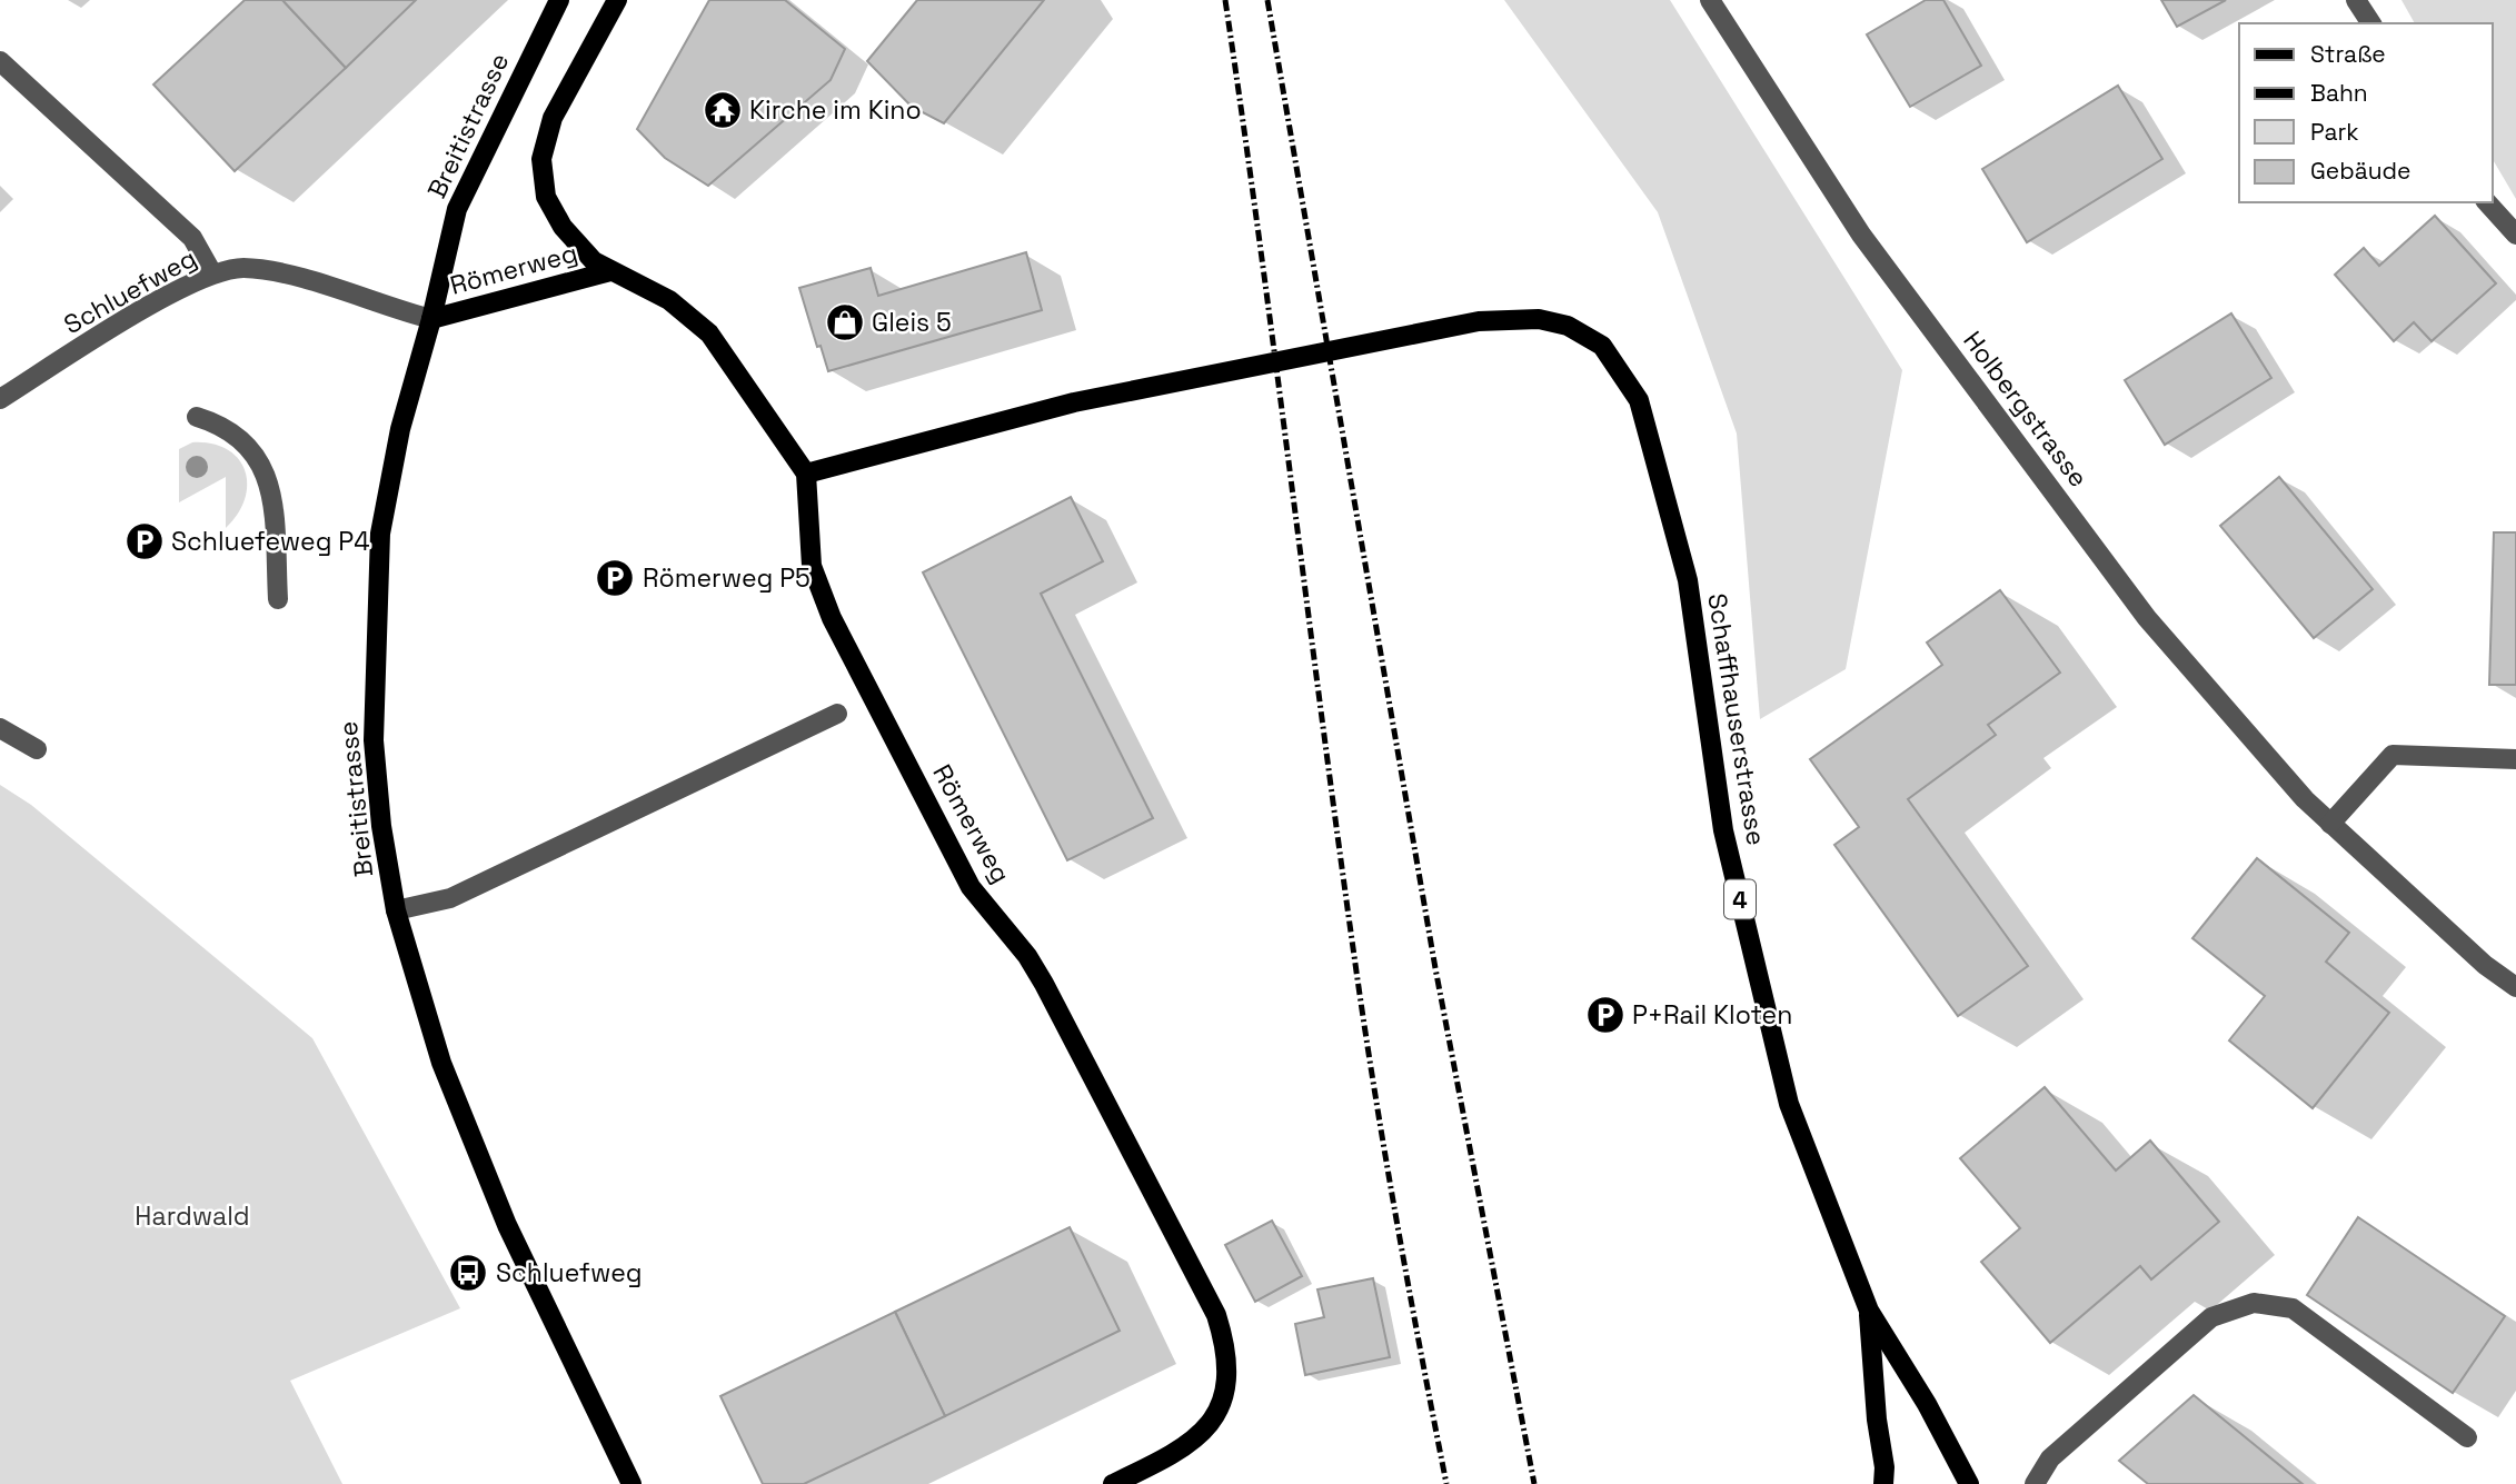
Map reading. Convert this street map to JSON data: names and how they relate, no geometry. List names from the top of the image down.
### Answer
{
  "streets": {
    "main road": [
      "Breitistrasse",
      "Römerweg",
      "Schaffhauserstrasse",
      "4"
    ],
    "street": ["Schluefweg", "Holbergstrasse"]
  },
  "crossings": [
    ["Breitistrasse", "Römerweg"],
    ["Breitistrasse", "Schluefweg"],
    ["Römerweg", "Schluefweg"],
    ["Römerweg", "Schaffhauserstrasse"]
  ],
  "parks": ["Hardwald"],
  "places": {
    "temple": ["Kirche im Kino"],
    "shop": ["Gleis 5"],
    "parking": ["Schluefeweg P4", "Römerweg P5", "P+Rail Kloten"],
    "bus stop": ["Schluefweg"]
  },
  "legend": [
    "Straße",
    "Bahn",
    "Park",
    "Gebäude"
  ]
}
